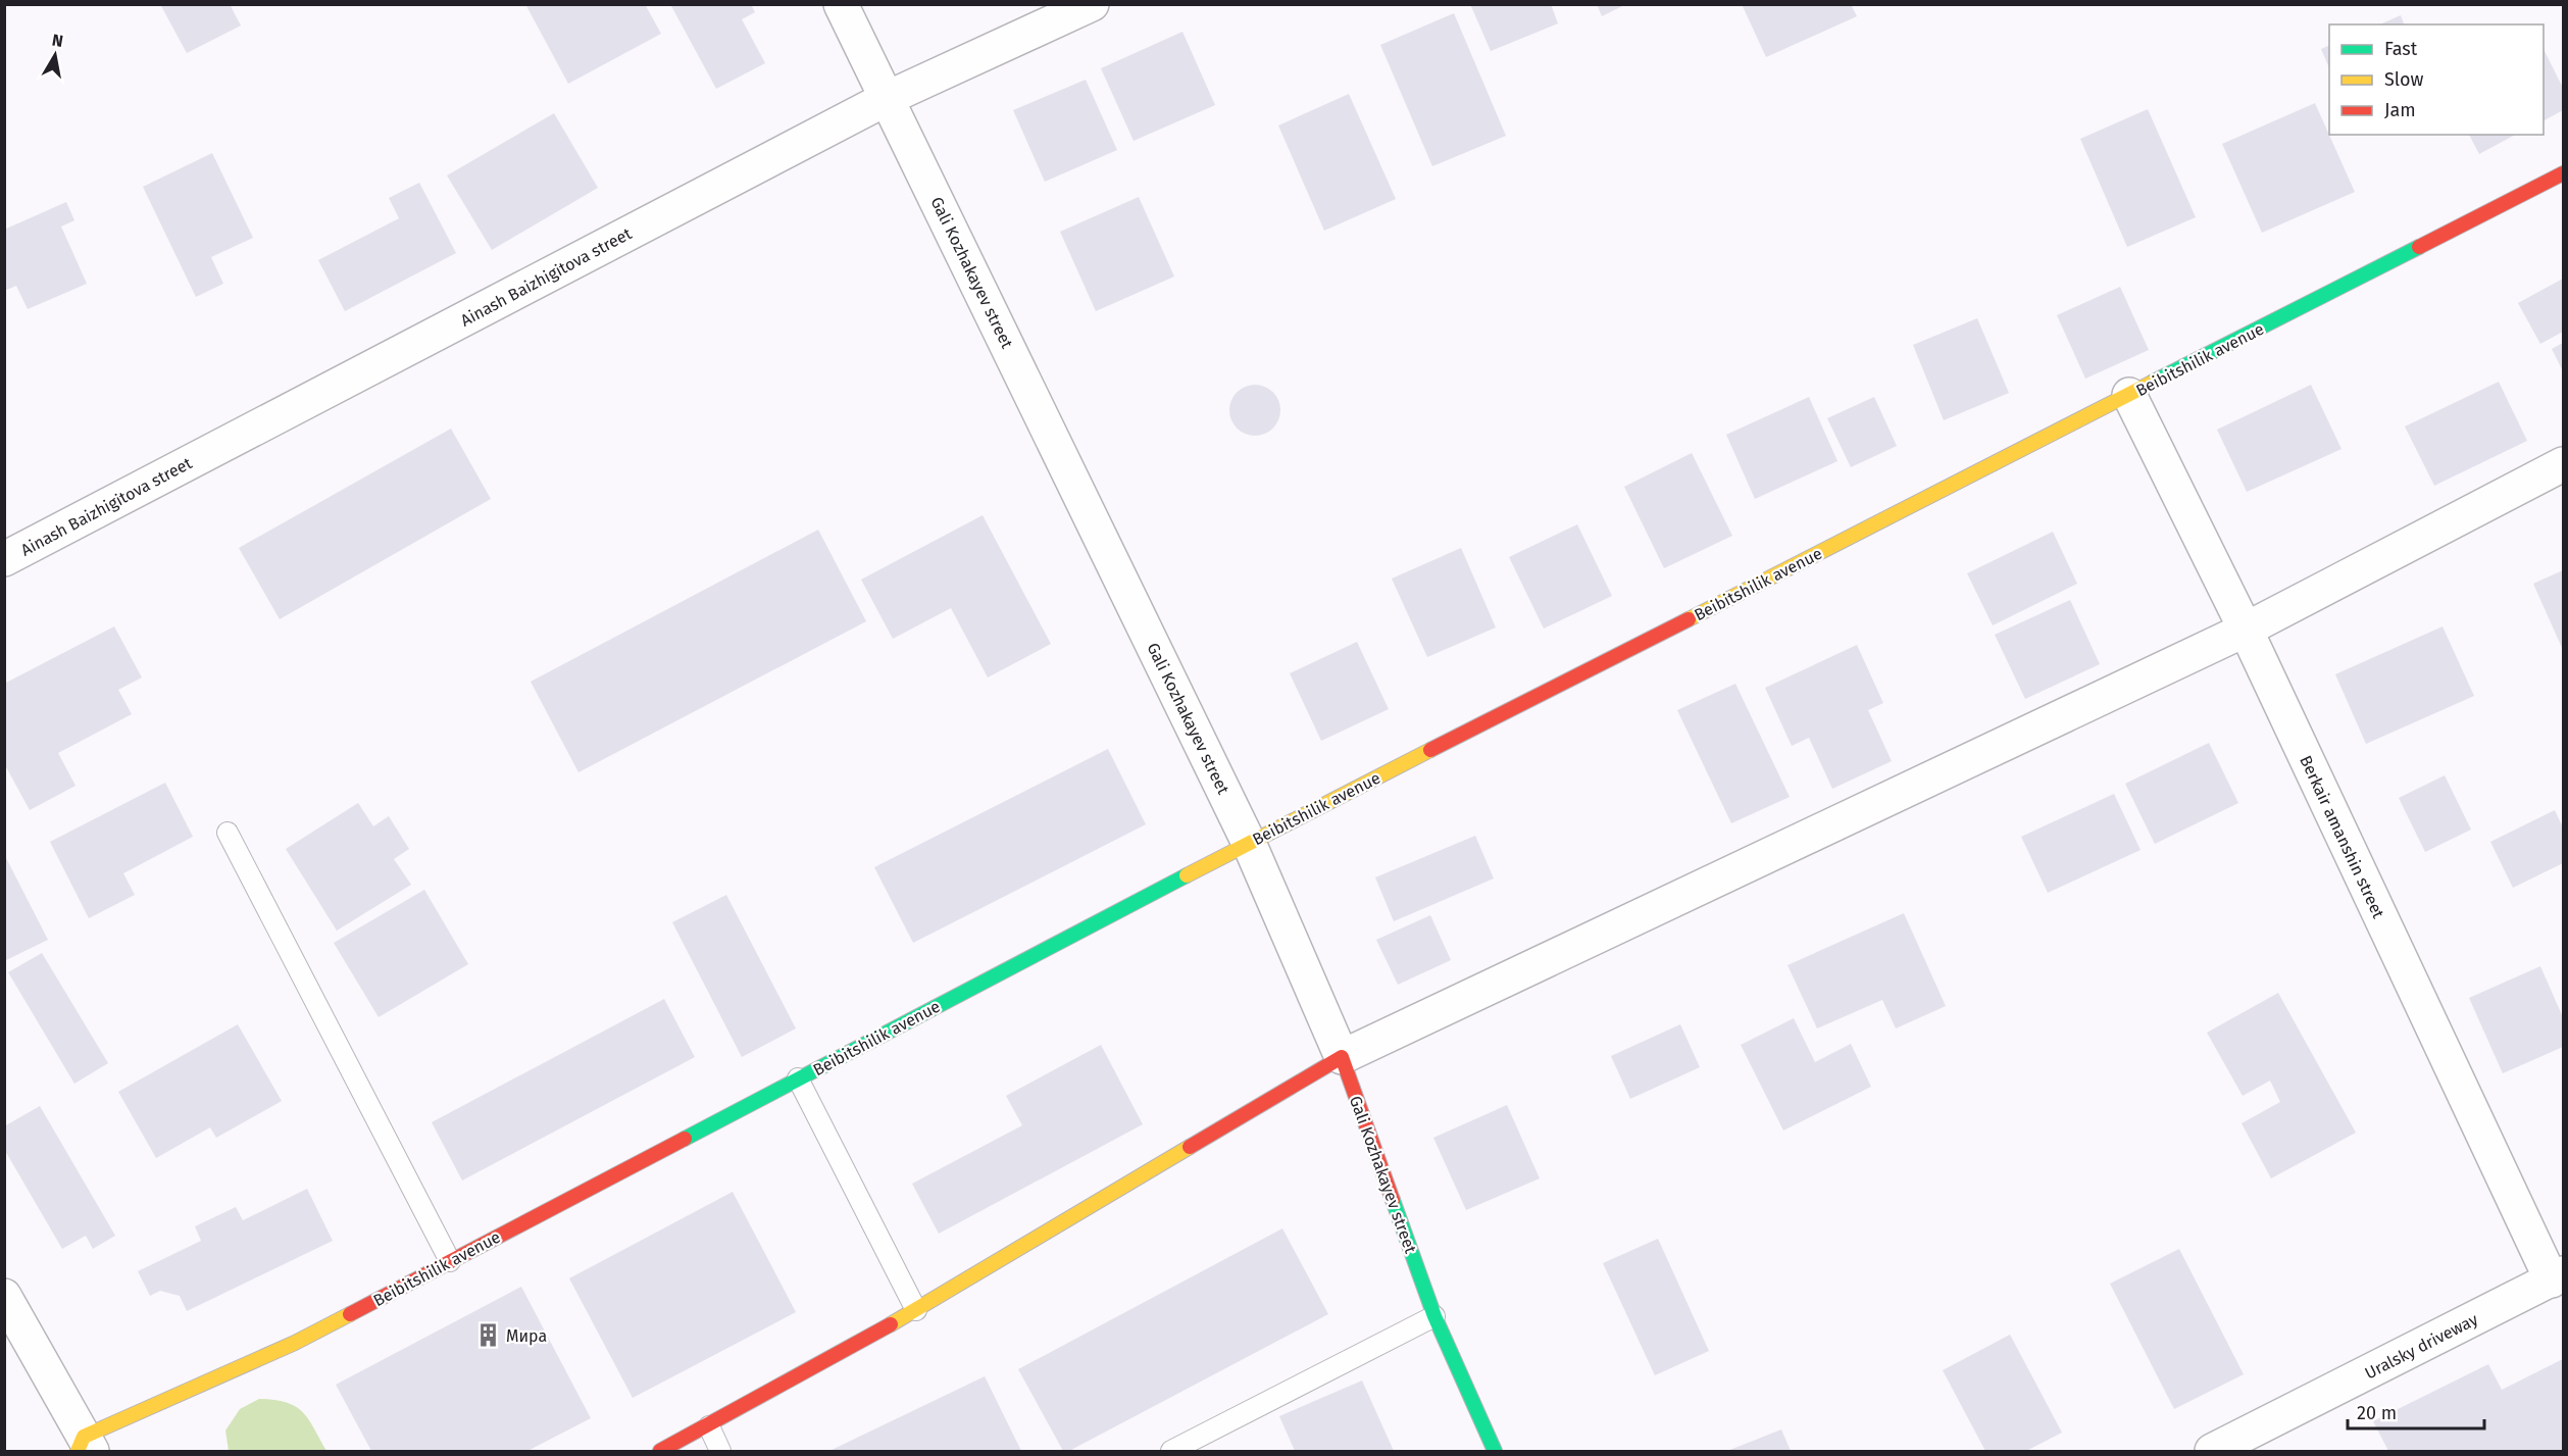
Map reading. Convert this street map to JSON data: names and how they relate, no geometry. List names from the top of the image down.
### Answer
{
  "streets": {
    "street": [
      "Gali Kozhakayev street",
      "Ainash Baizhigitova street",
      "Beibitshilik avenue",
      "Berkair amanshin street",
      "Uralsky driveway"
    ]
  },
  "crossings": [
    ["Gali Kozhakayev street", "Ainash Baizhigitova street"],
    ["Gali Kozhakayev street", "Beibitshilik avenue"],
    ["Beibitshilik avenue", "Berkair amanshin street"],
    ["Berkair amanshin street", "Uralsky driveway"]
  ],
  "places": {
    "building": ["Мира"]
  },
  "legend": ["Fast", "Slow", "Jam"],
  "scale_bar": "20 m",
  "north": "top"
}
